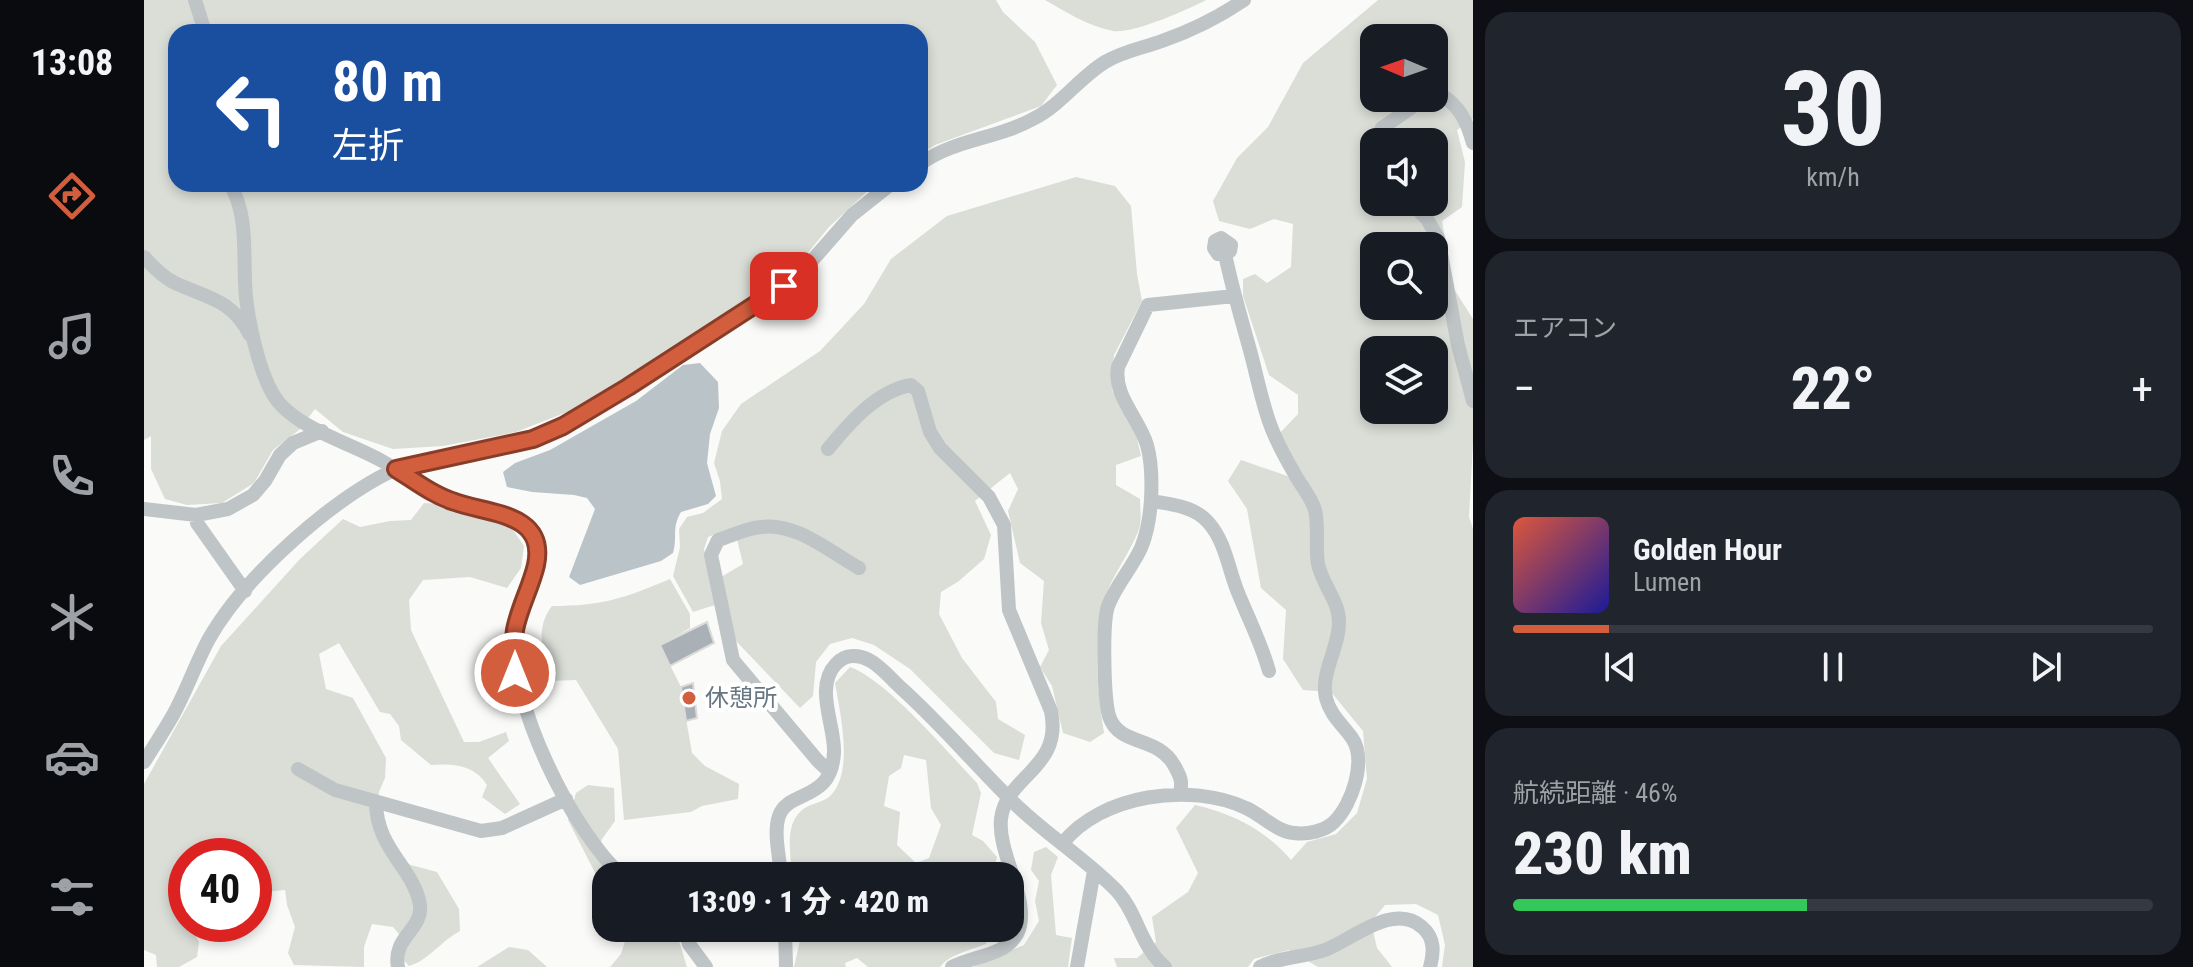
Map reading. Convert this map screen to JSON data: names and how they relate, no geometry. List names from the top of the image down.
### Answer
{
  "places": ["休憩所"],
  "north": "left",
  "page": {
    "tabs": "13:08",
    "tile": [
      ["30", "km/h"],
      "エアコン",
      ["航続距離 · 46%", "230 km"]
    ],
    "turn": ["80 m", "左折"],
    "heat": ["−", "22°", "+"],
    "song": ["Golden Hour", "Lumen"],
    "limit": "40",
    "trip": "13:09 · 1 分 · 420 m"
  }
}
